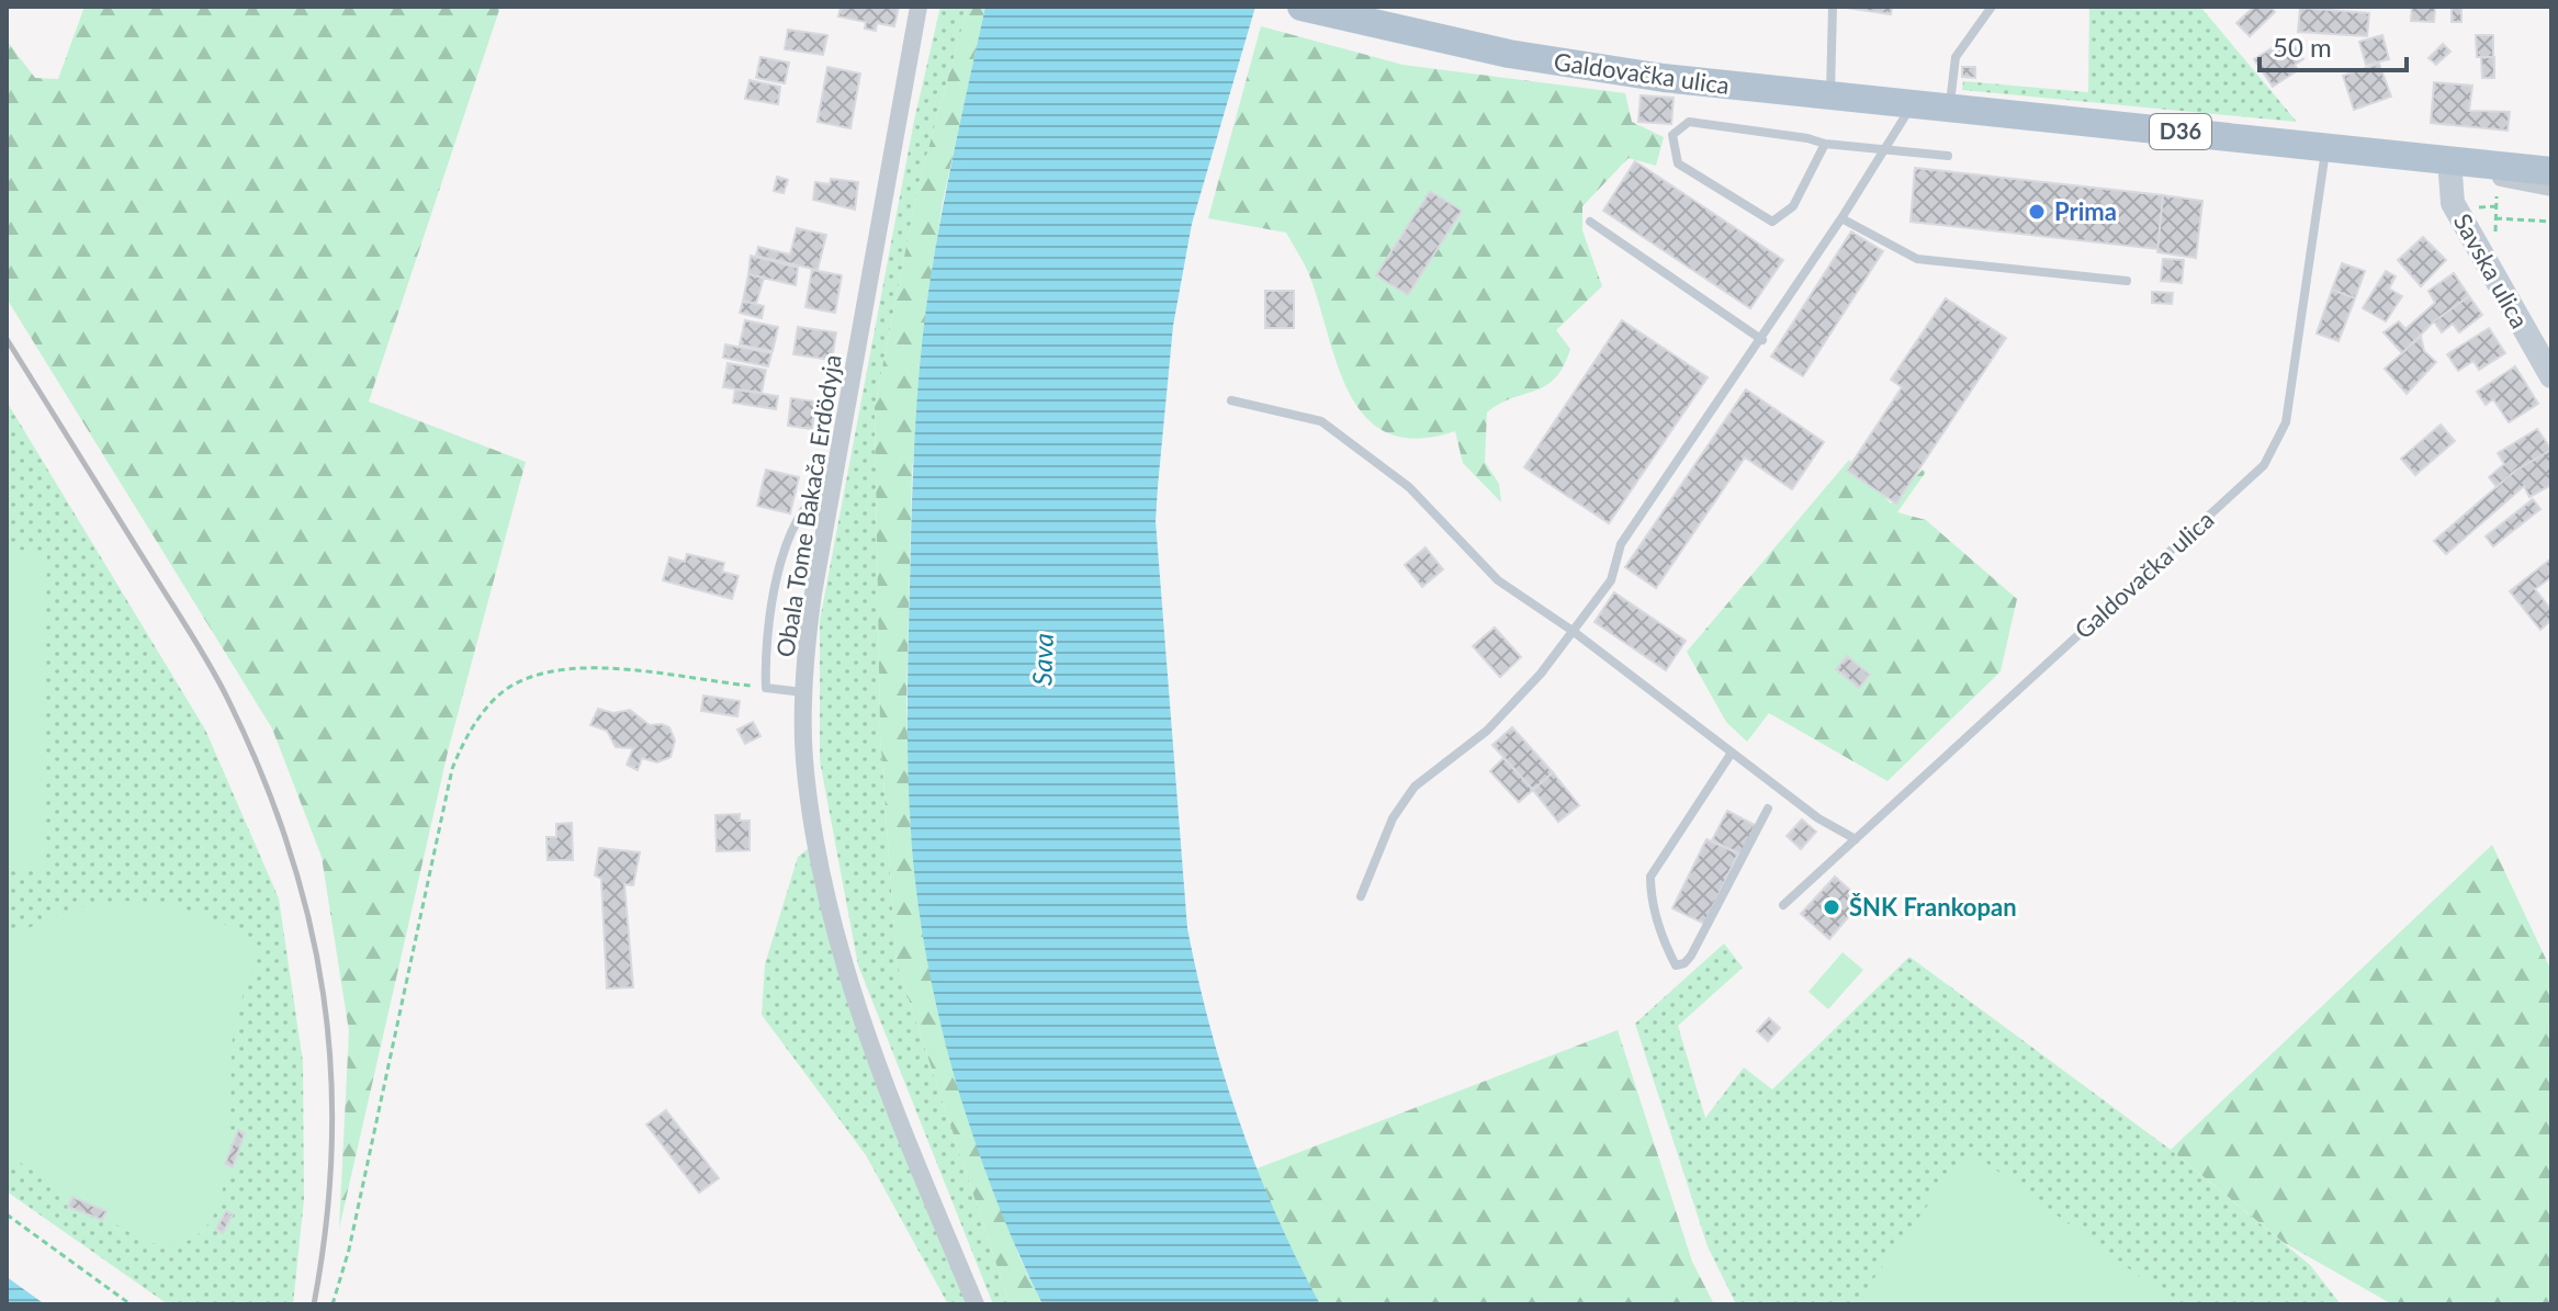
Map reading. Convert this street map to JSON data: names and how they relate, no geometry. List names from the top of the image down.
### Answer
{
  "streets": {
    "main road": ["Galdovačka ulica", "D36", "Savska ulica"],
    "street": ["Obala Tome Bakača Erdödyja"]
  },
  "crossings": [
    ["Galdovačka ulica", "Savska ulica"]
  ],
  "water": ["Sava"],
  "places": ["Prima", "ŠNK Frankopan"],
  "scale_bar": "50 m"
}
